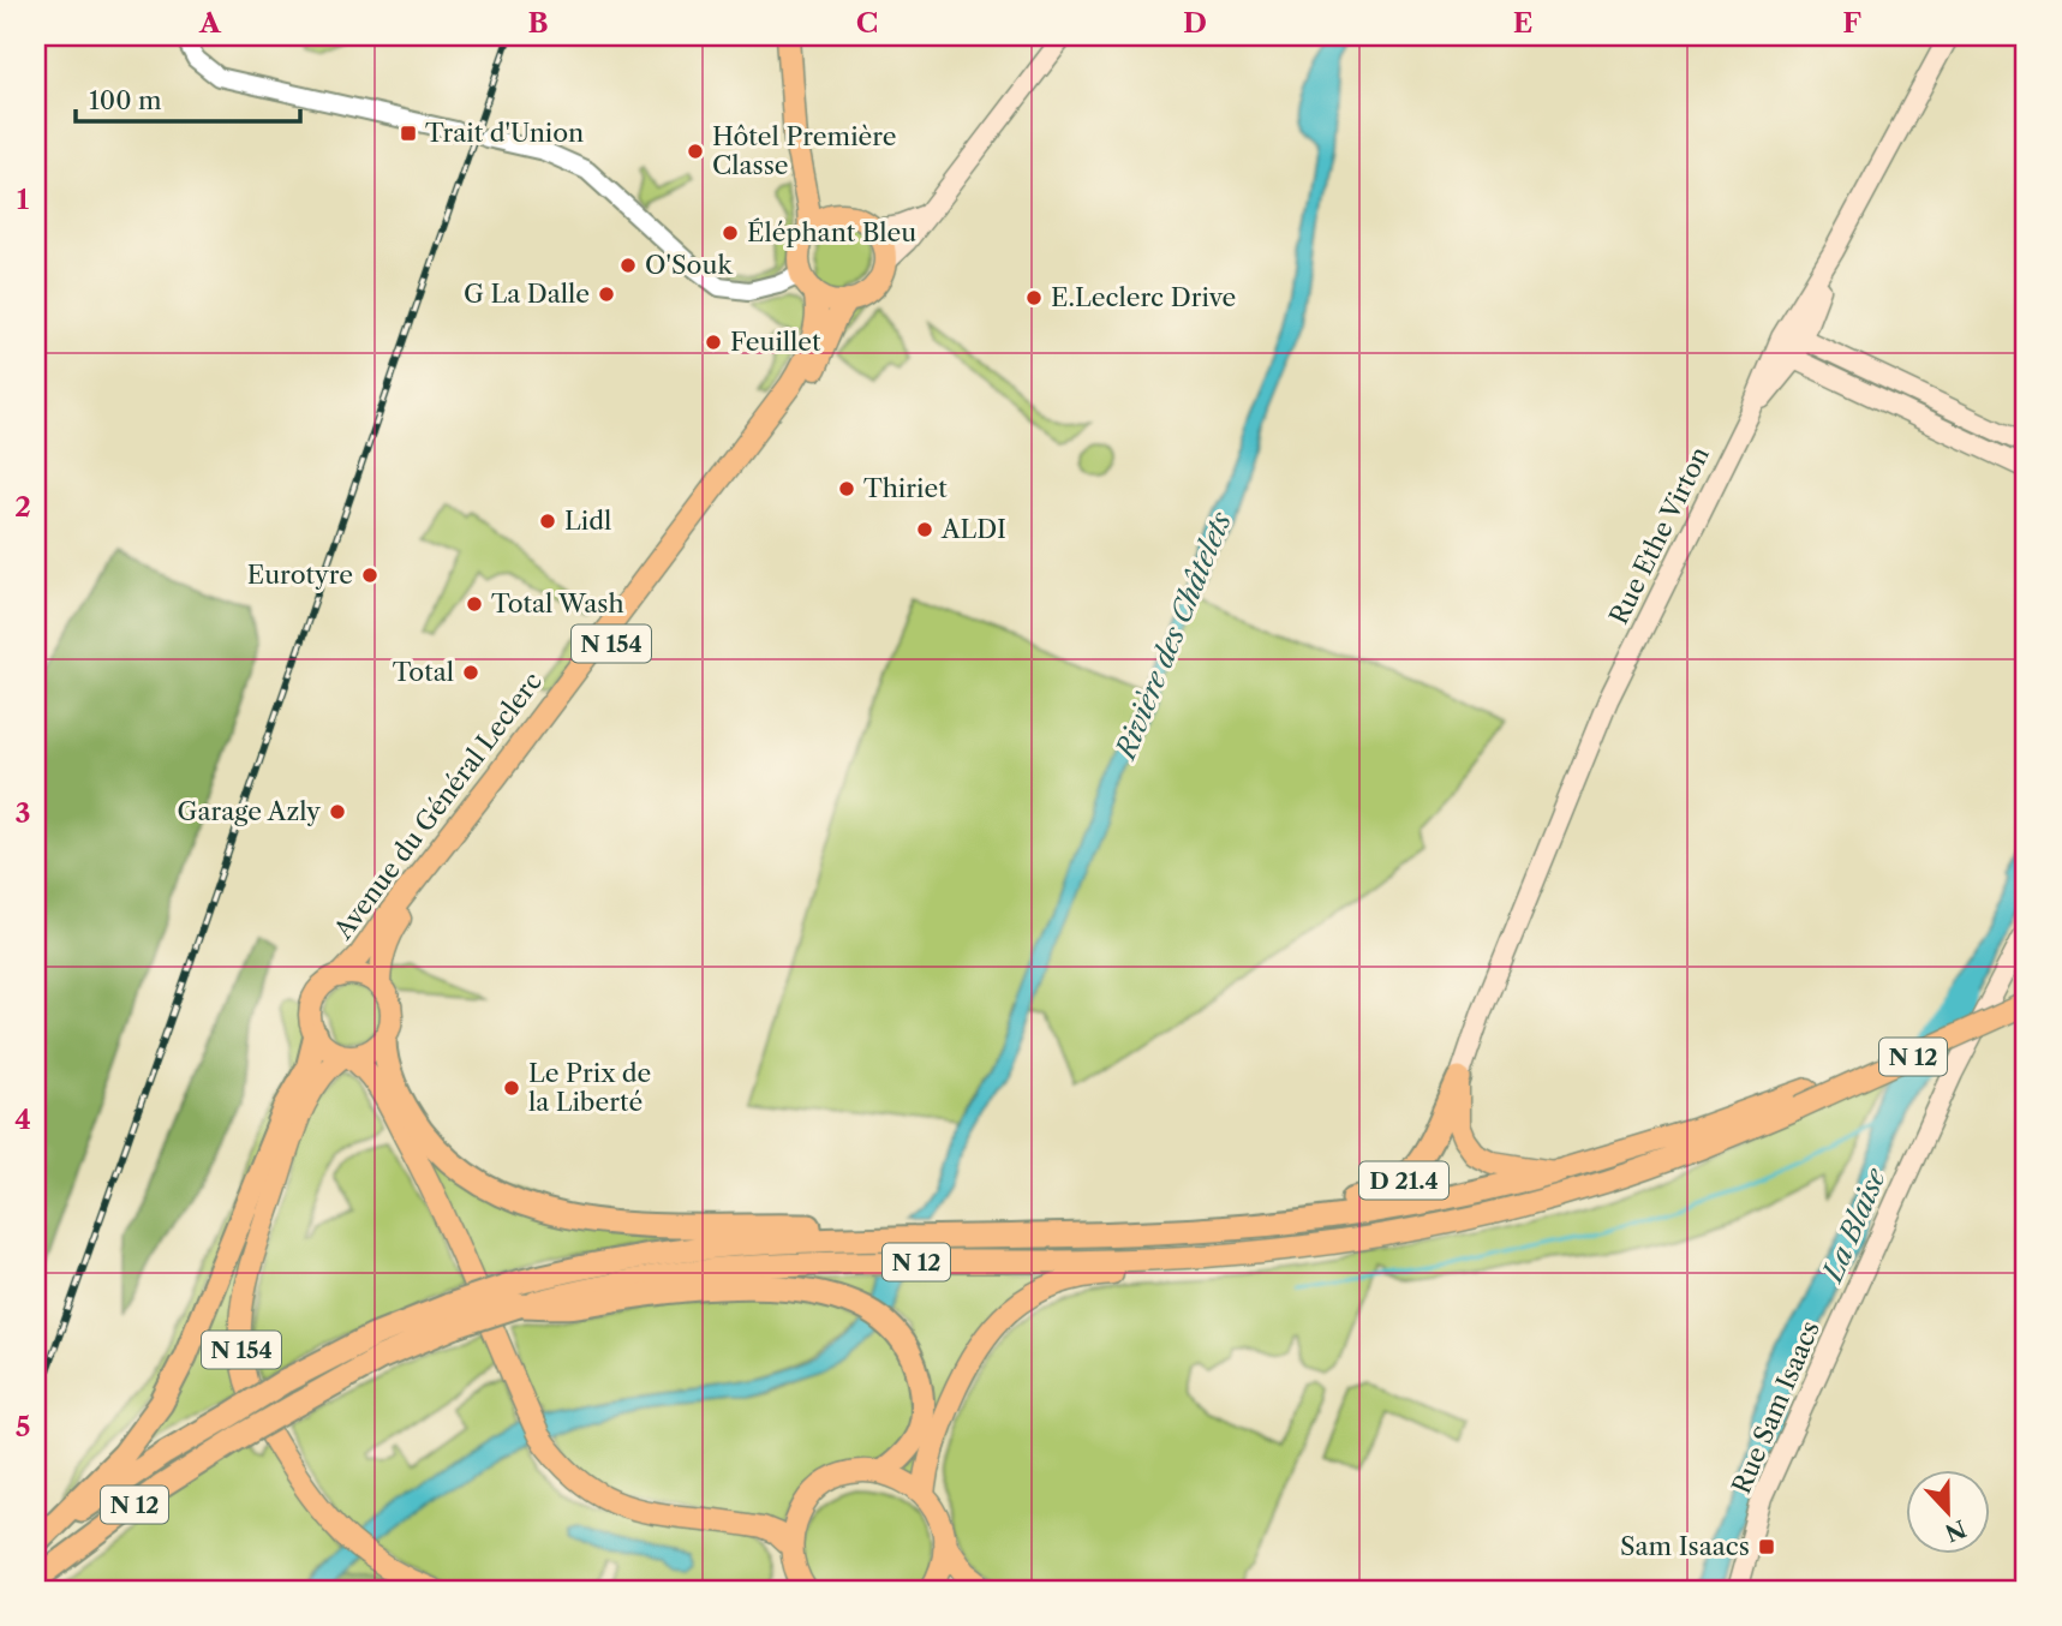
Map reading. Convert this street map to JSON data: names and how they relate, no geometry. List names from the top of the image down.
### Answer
{
  "streets": {
    "highway": ["N 12", "D 21.4"],
    "main road": [
      "Rue Ethe Virton",
      "N 154",
      "Avenue du Général Leclerc",
      "Rue Sam Isaacs"
    ]
  },
  "crossings": [
    ["Rue Ethe Virton", "D 21.4"],
    ["N 154", "Avenue du Général Leclerc"],
    ["N 12", "D 21.4"]
  ],
  "water": ["Rivière des Châtelets", "La Blaise"],
  "places": {
    "transit": ["Trait d'Union", "Sam Isaacs"],
    "other": [
      "Hôtel Première Classe",
      "Éléphant Bleu",
      "O'Souk",
      "G La Dalle",
      "E.Leclerc Drive",
      "Feuillet",
      "Thiriet",
      "Lidl",
      "ALDI",
      "Eurotyre",
      "Total Wash",
      "Total",
      "Garage Azly",
      "Le Prix de la Liberté"
    ]
  },
  "scale_bar": "100 m",
  "north": "bottom",
  "grid": {
    "columns": [
      "A",
      "B",
      "C",
      "D",
      "E",
      "F"
    ],
    "rows": [
      "1",
      "2",
      "3",
      "4",
      "5"
    ]
  }
}
